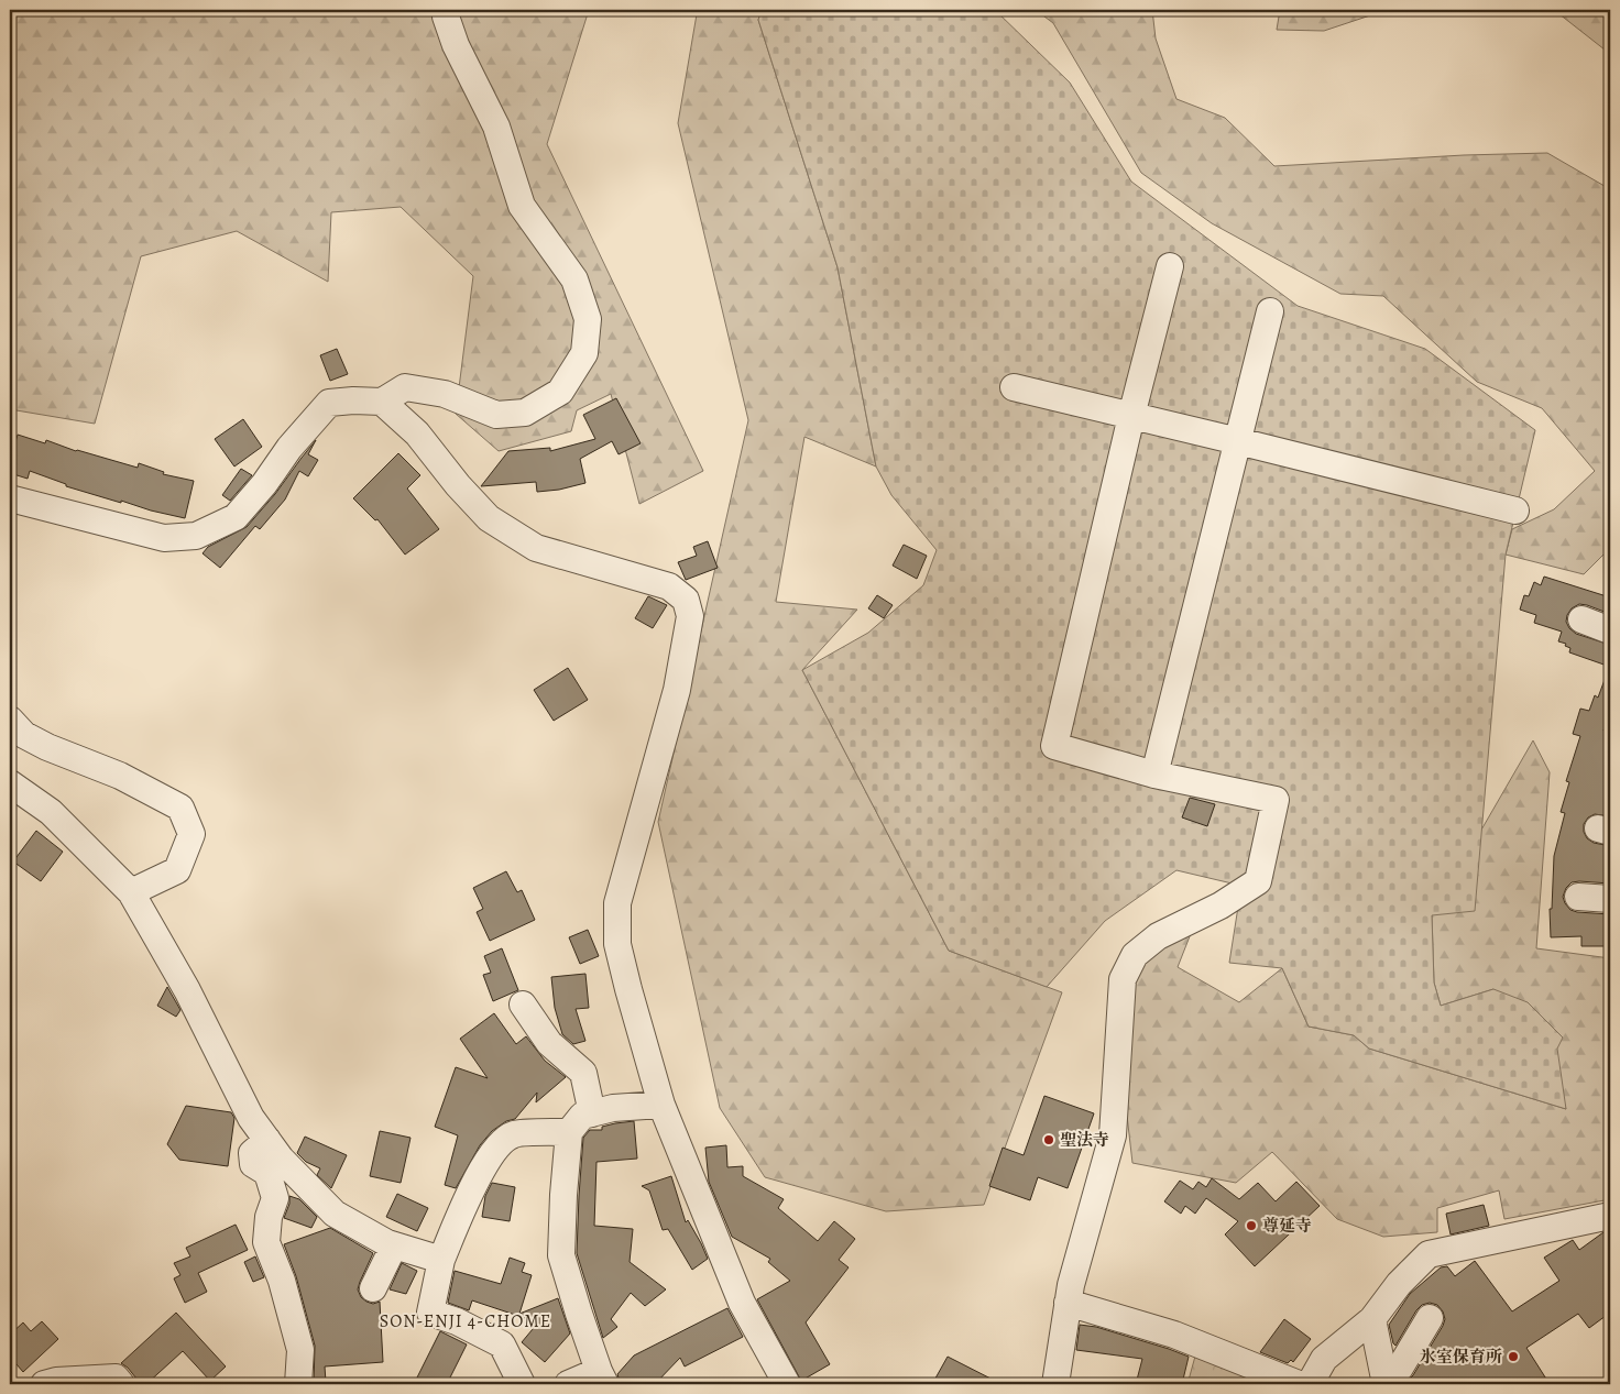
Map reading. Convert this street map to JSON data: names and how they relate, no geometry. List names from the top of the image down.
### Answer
{
  "districts": ["SON-ENJI 4-CHOME"],
  "places": ["聖法寺", "尊延寺", "氷室保育所"]
}
